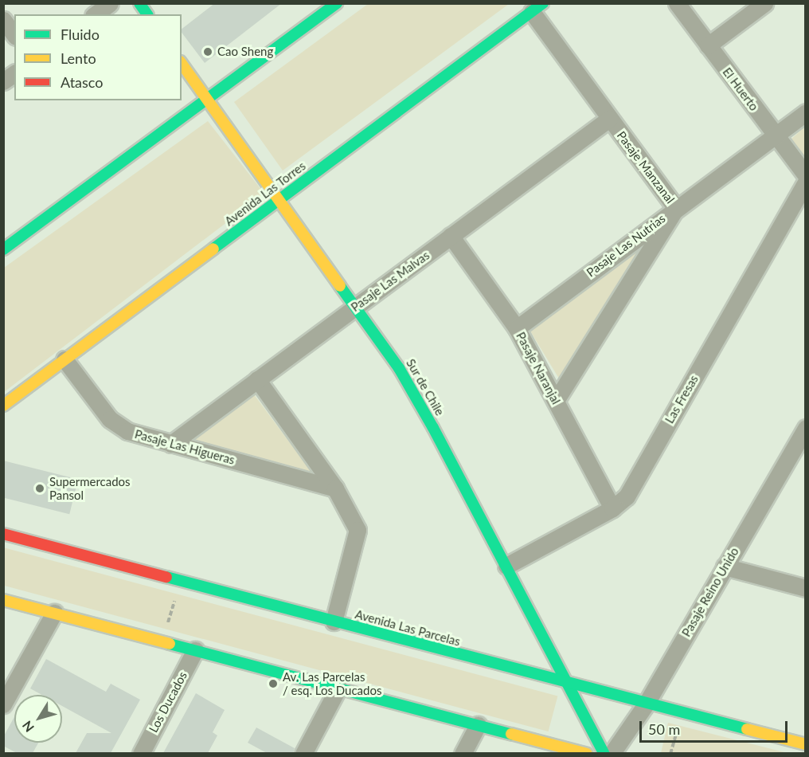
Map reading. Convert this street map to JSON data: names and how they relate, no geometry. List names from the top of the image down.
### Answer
{
  "streets": {
    "street": [
      "El Huerto",
      "Pasaje Manzanal",
      "Avenida Las Torres",
      "Pasaje Las Nutrias",
      "Pasaje Las Malvas",
      "Pasaje Naranjal",
      "Sur de Chile",
      "Las Fresas",
      "Pasaje Las Higueras",
      "Pasaje Reino Unido",
      "Avenida Las Parcelas",
      "Los Ducados"
    ]
  },
  "crossings": [
    ["El Huerto", "Pasaje Las Nutrias"],
    ["Pasaje Manzanal", "Avenida Las Torres"],
    ["Pasaje Manzanal", "Pasaje Las Nutrias"],
    ["Pasaje Manzanal", "Pasaje Las Malvas"],
    ["Pasaje Manzanal", "Pasaje Naranjal"],
    ["Avenida Las Torres", "Sur de Chile"],
    ["Avenida Las Torres", "Pasaje Las Higueras"],
    ["Pasaje Las Nutrias", "Pasaje Naranjal"],
    ["Pasaje Las Malvas", "Pasaje Naranjal"],
    ["Pasaje Las Malvas", "Sur de Chile"],
    ["Pasaje Las Malvas", "Pasaje Las Higueras"],
    ["Pasaje Naranjal", "Las Fresas"],
    ["Sur de Chile", "Las Fresas"],
    ["Sur de Chile", "Avenida Las Parcelas"],
    ["Pasaje Reino Unido", "Avenida Las Parcelas"]
  ],
  "places": ["Cao Sheng", "Supermercados Pansol", "Av. Las Parcelas / esq. Los Ducados"],
  "legend": ["Fluido", "Lento", "Atasco"],
  "scale_bar": "50 m",
  "north": "bottom left"
}
